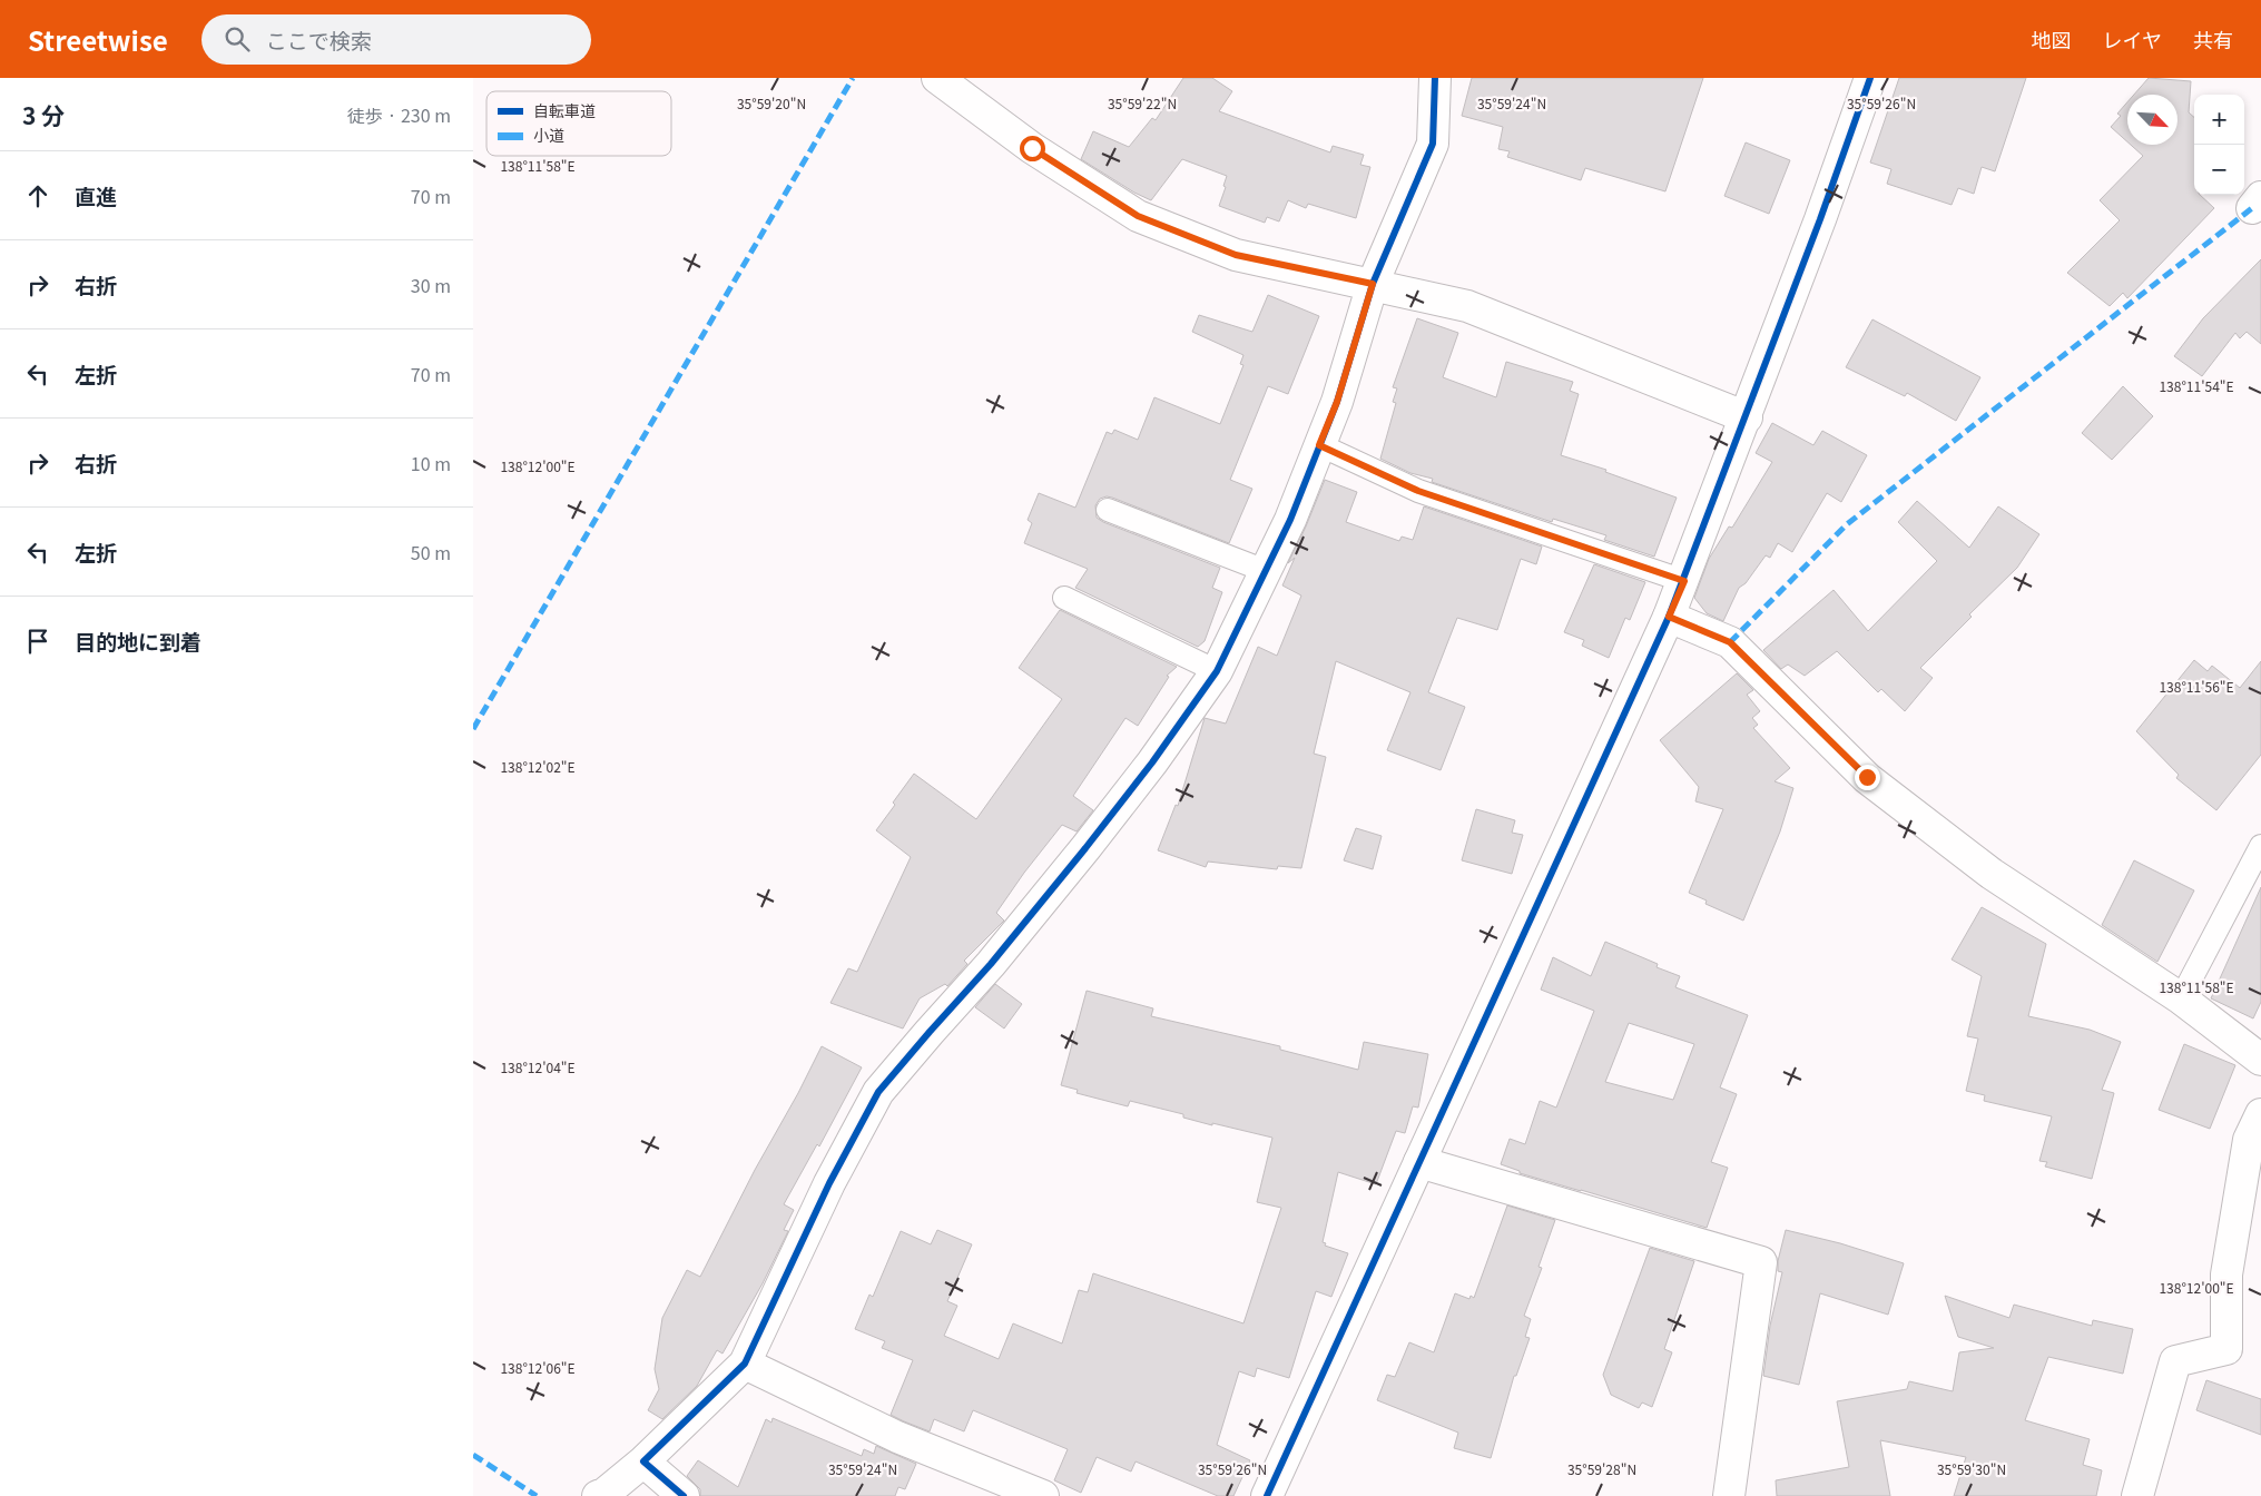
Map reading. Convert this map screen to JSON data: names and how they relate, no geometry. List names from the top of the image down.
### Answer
{
  "legend": ["自転車道", "小道"],
  "north": "bottom right",
  "page": {
    "header": "Streetwise",
    "search": "ここで検索",
    "nav": ["地図", "レイヤ", "共有"],
    "heading": ["3 分", "徒歩 · 230 m"],
    "map_buttons": ["+", "−"],
    "list": [
      ["直進", "70 m"],
      ["右折", "30 m"],
      ["左折", "70 m"],
      ["右折", "10 m"],
      ["左折", "50 m"],
      "目的地に到着"
    ]
  },
  "coordinates": [
    "35°59'22\"N",
    "35°59'24\"N",
    "35°59'26\"N",
    "35°59'20\"N",
    "138°11'58\"E",
    "138°11'54\"E",
    "138°12'00\"E",
    "138°11'56\"E",
    "138°12'02\"E",
    "138°12'04\"E",
    "138°12'06\"E",
    "35°59'30\"N",
    "35°59'28\"N"
  ]
}
